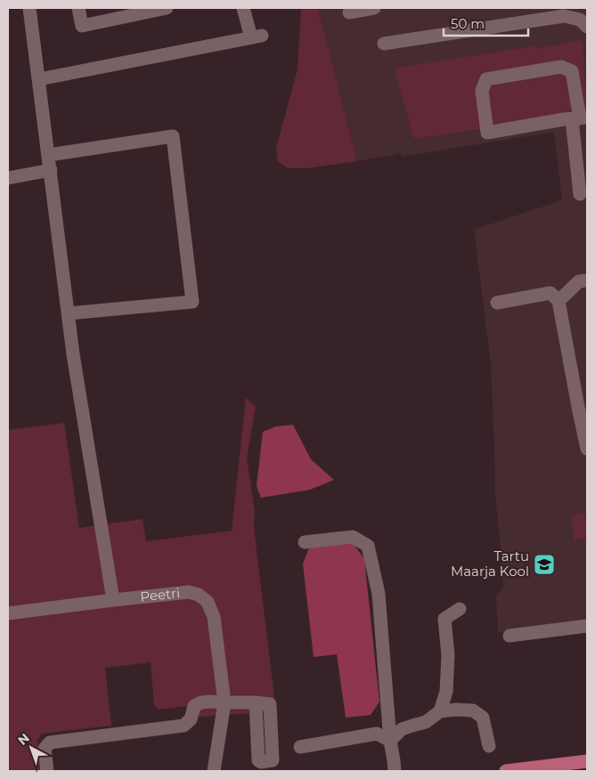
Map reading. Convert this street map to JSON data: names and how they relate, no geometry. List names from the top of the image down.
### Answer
{
  "streets": {
    "street": ["Peetri"]
  },
  "places": {
    "school or university": ["Tartu Maarja Kool"]
  },
  "scale_bar": "50 m",
  "north": "top left"
}
